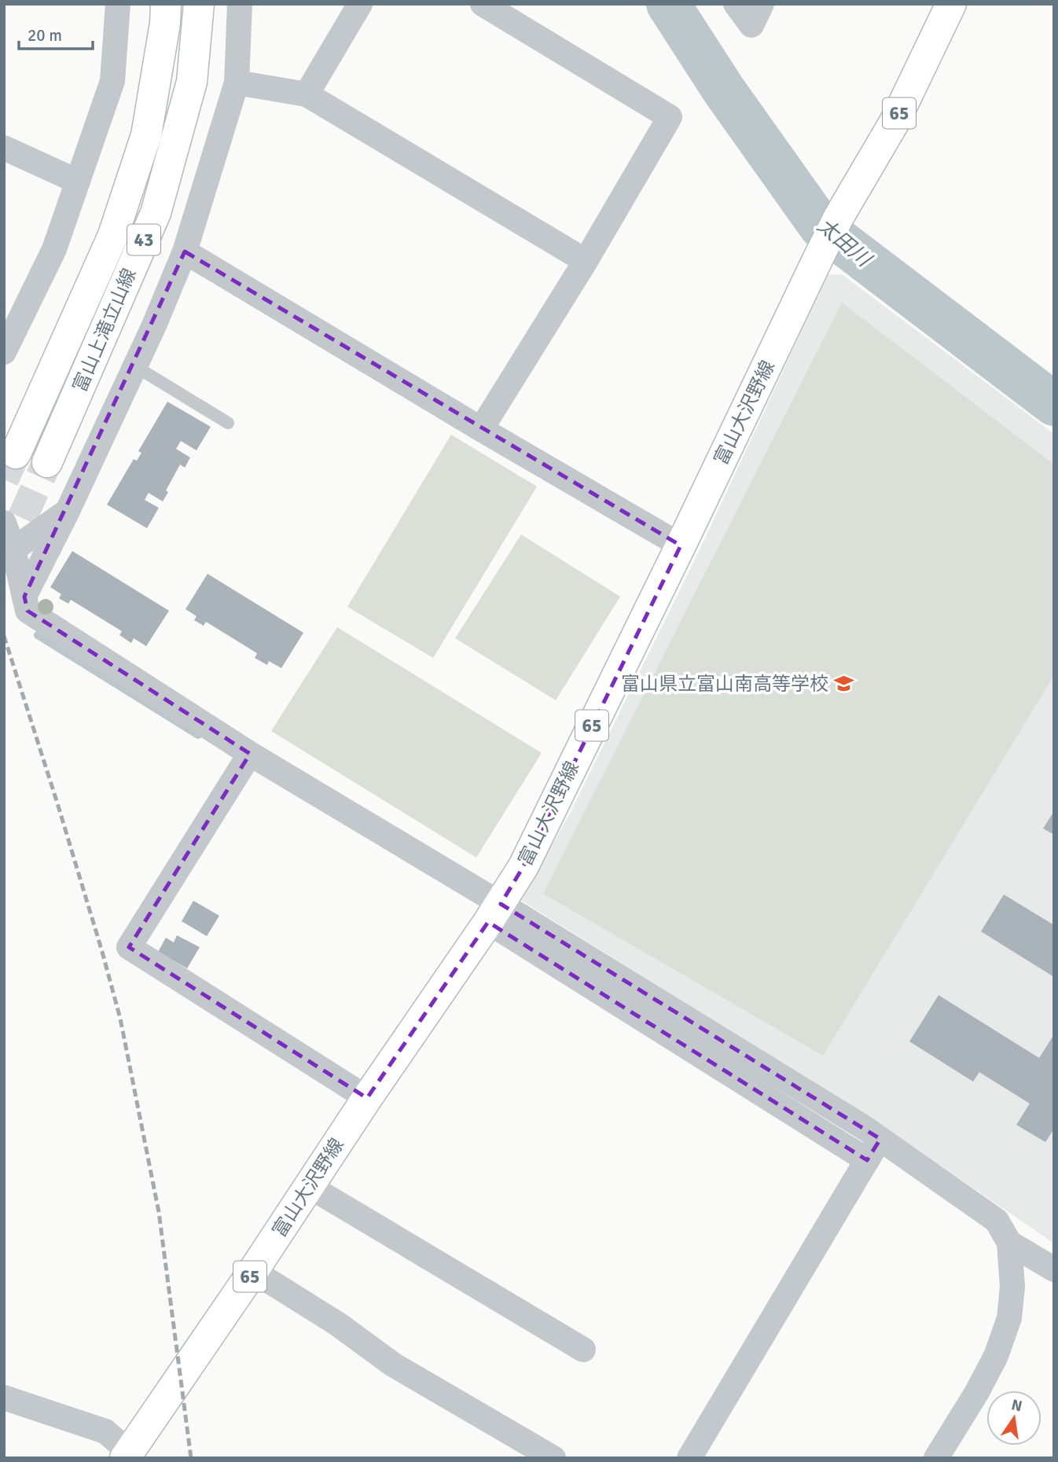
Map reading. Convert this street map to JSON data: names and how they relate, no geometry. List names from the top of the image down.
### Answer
{
  "streets": {
    "main road": [
      "65",
      "43",
      "富山上滝立山線",
      "富山大沢野線"
    ]
  },
  "water": ["太田川"],
  "places": {
    "school or university": ["富山県立富山南高等学校"]
  },
  "scale_bar": "20 m",
  "north": "top"
}
